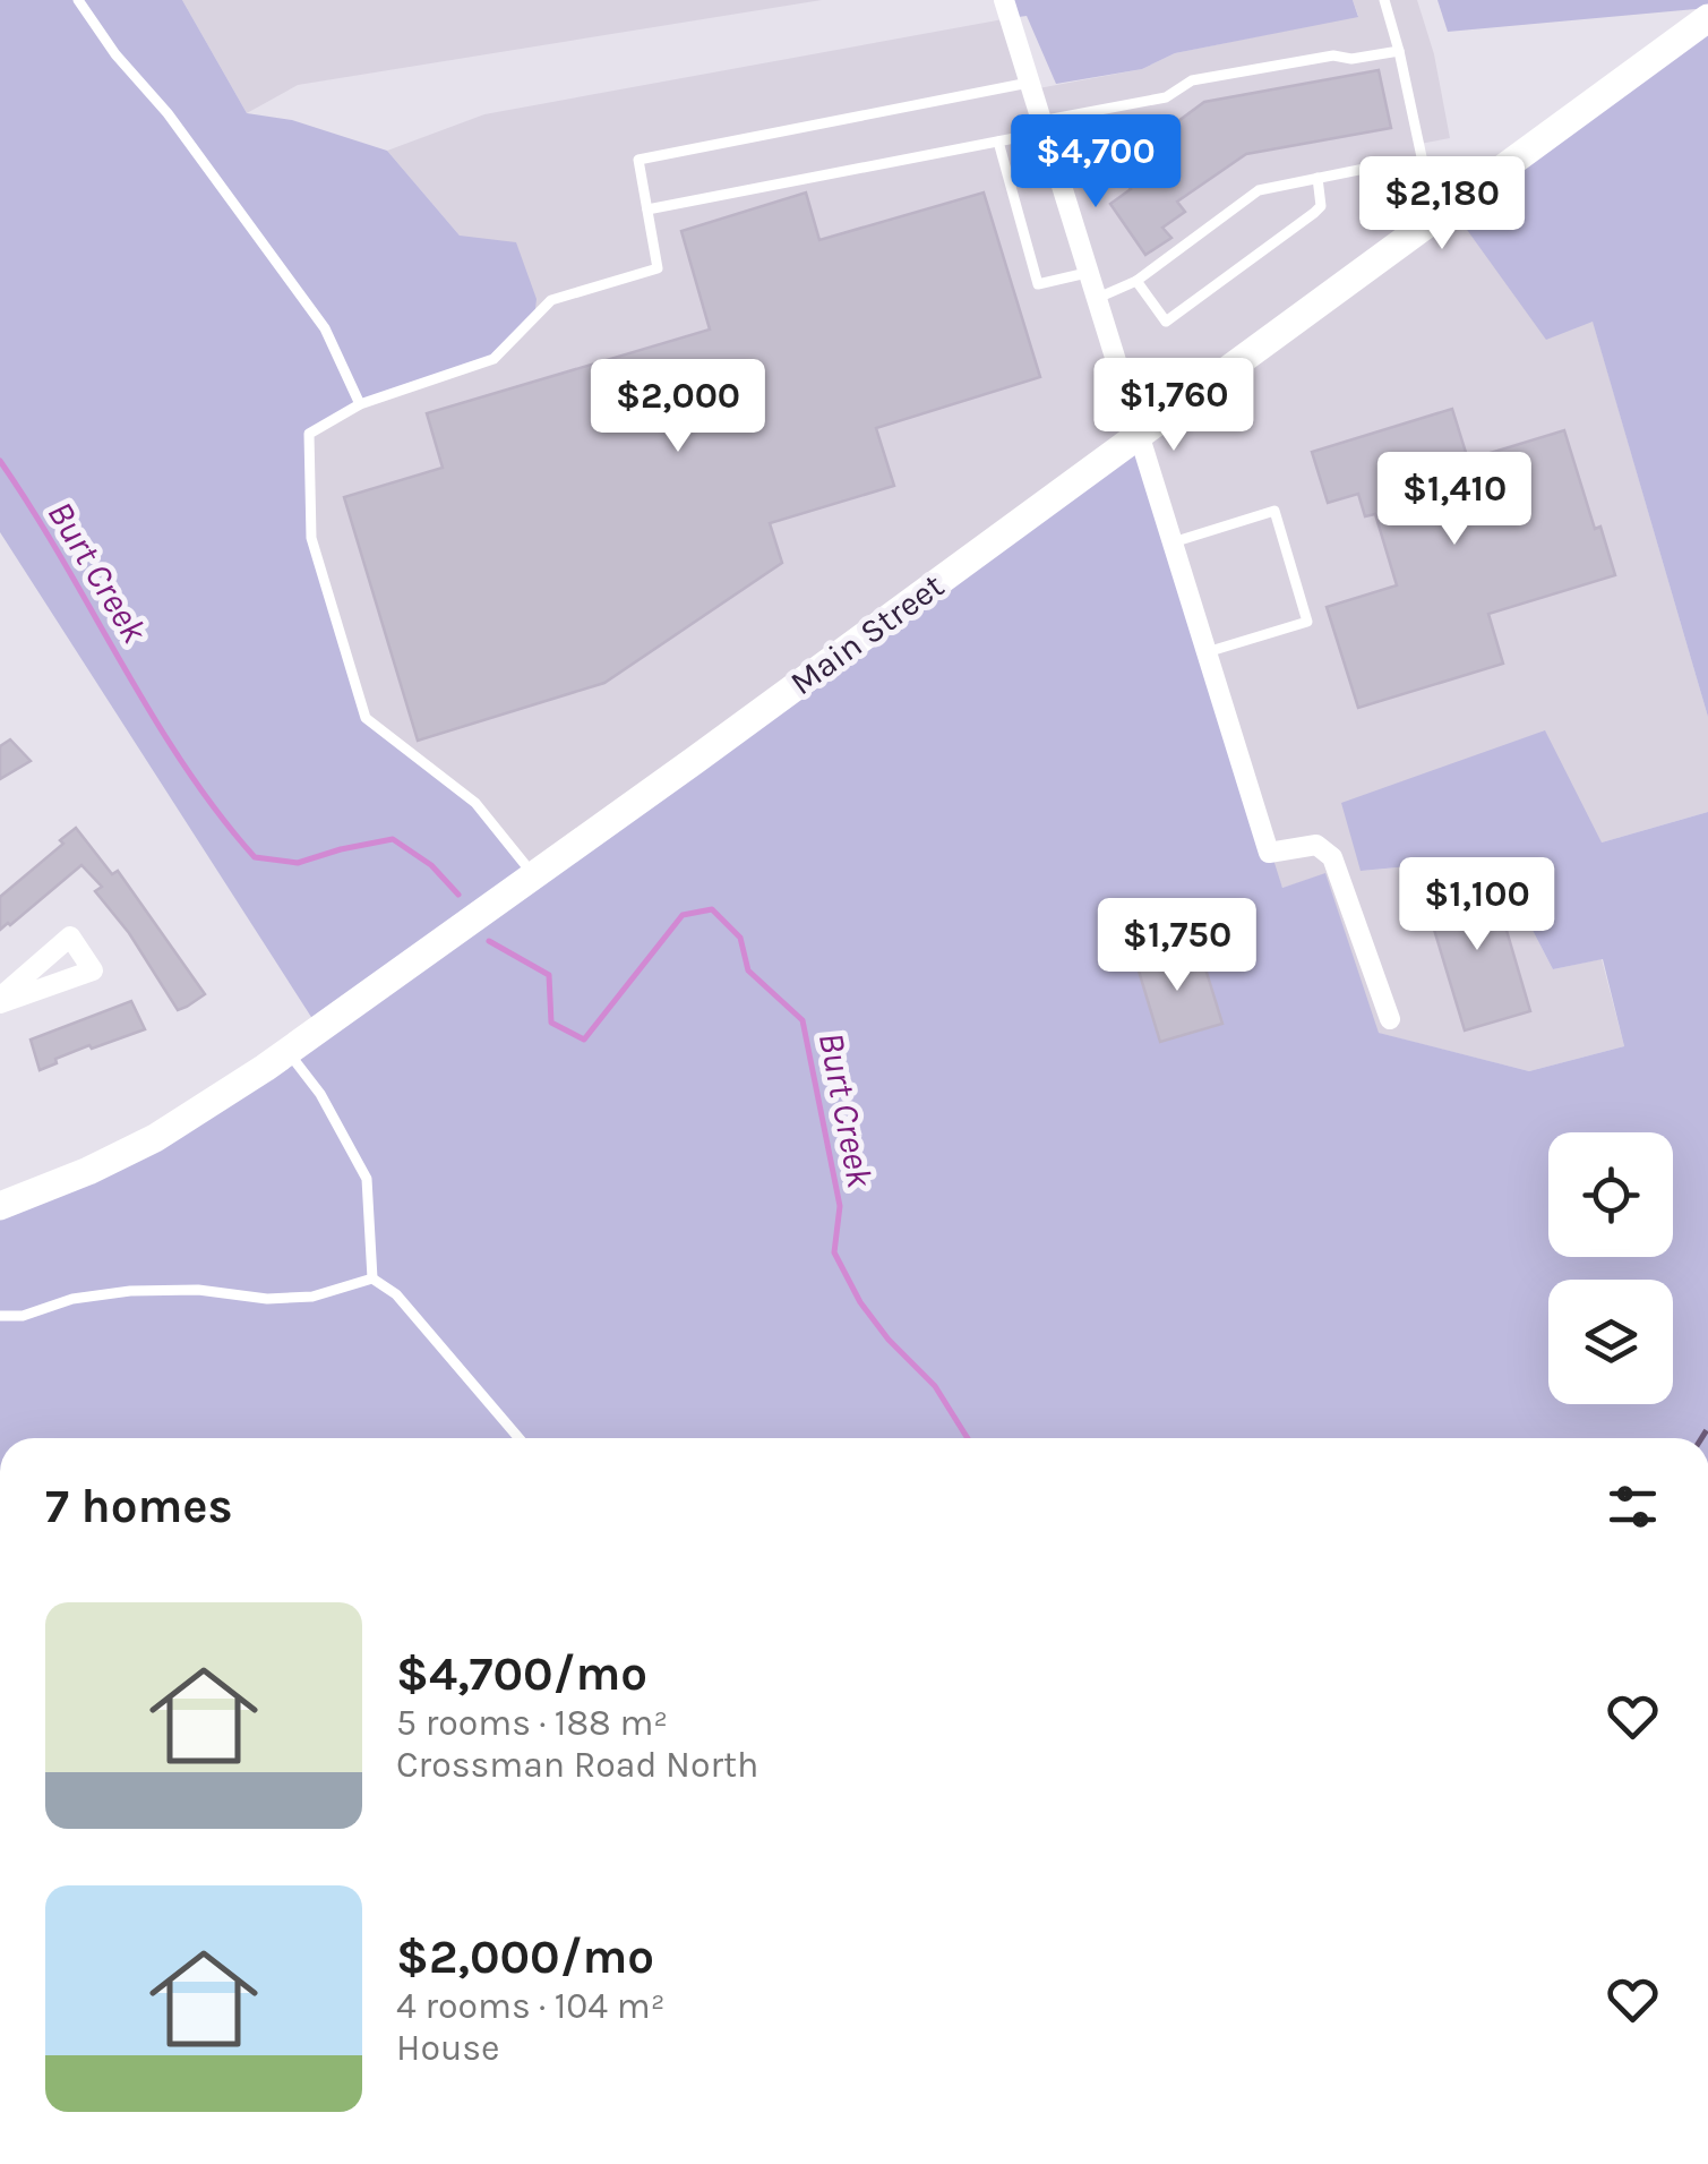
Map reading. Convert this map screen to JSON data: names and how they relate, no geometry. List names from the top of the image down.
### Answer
{
  "streets": {
    "main road": ["Main Street"]
  },
  "water": ["Burt Creek"],
  "page": {
    "price": [
      "$4,700",
      "$2,180",
      "$1,760",
      "$2,000",
      "$1,410",
      "$1,100",
      "$1,750"
    ],
    "heading": "7 homes",
    "list": [
      {
        "name": "$4,700/mo",
        "note": "5 rooms · 188 m² · Crossman Road North"
      },
      {
        "name": "$2,000/mo",
        "note": "4 rooms · 104 m² · House"
      }
    ]
  }
}
